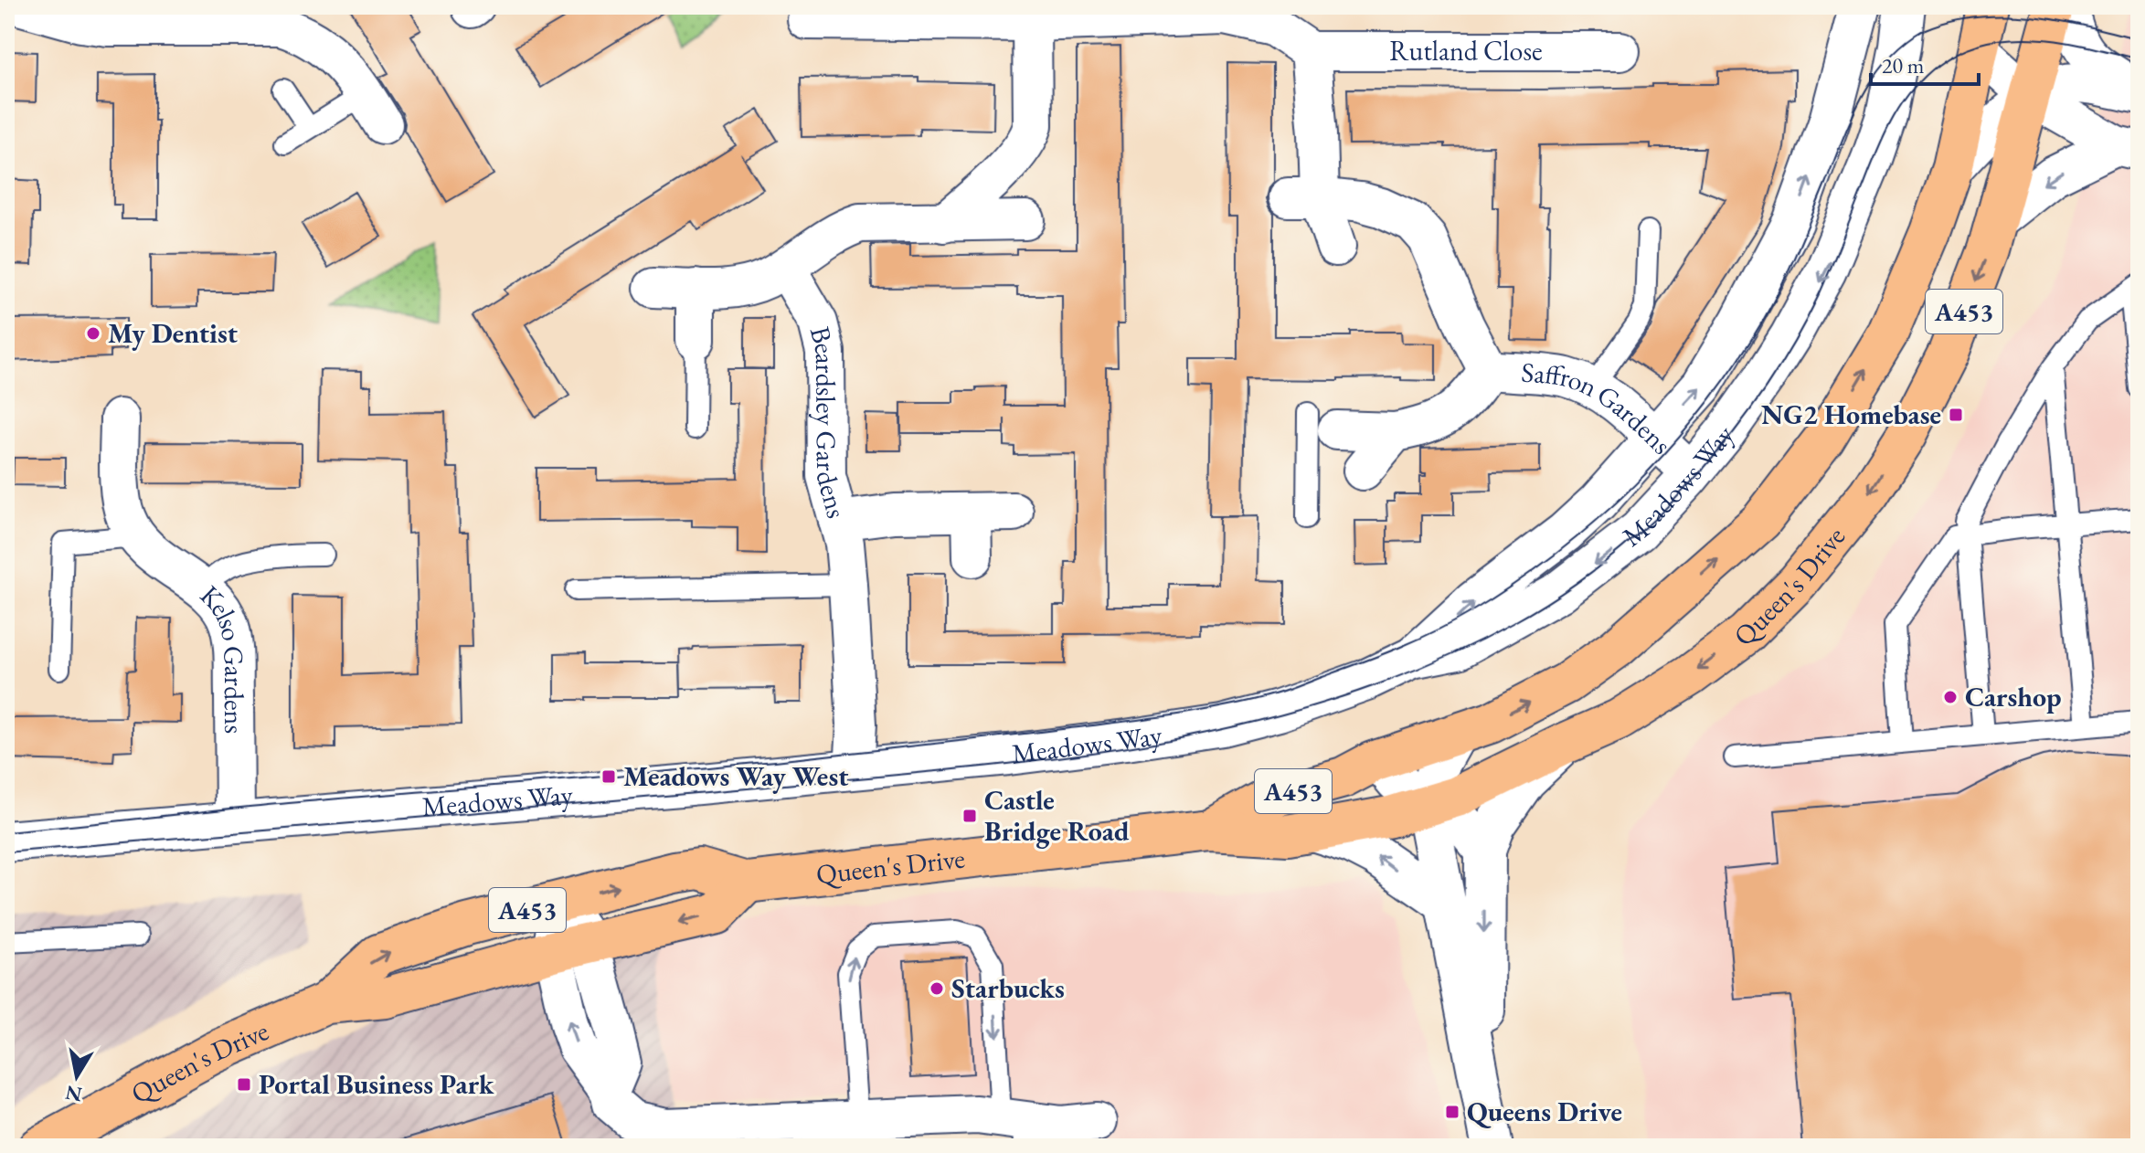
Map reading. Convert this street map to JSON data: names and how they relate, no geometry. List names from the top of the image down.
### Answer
{
  "streets": {
    "main road": ["A453", "Queen's Drive"],
    "street": [
      "Rutland Close",
      "Saffron Gardens",
      "Beardsley Gardens",
      "Meadows Way",
      "Kelso Gardens"
    ]
  },
  "crossings": [
    ["Saffron Gardens", "Meadows Way"],
    ["Beardsley Gardens", "Meadows Way"],
    ["Meadows Way", "Kelso Gardens"]
  ],
  "places": {
    "other": ["My Dentist", "Carshop", "Starbucks"],
    "transit": [
      "NG2 Homebase",
      "Meadows Way West",
      "Castle Bridge Road",
      "Portal Business Park",
      "Queens Drive"
    ]
  },
  "scale_bar": "20 m",
  "north": "bottom"
}
